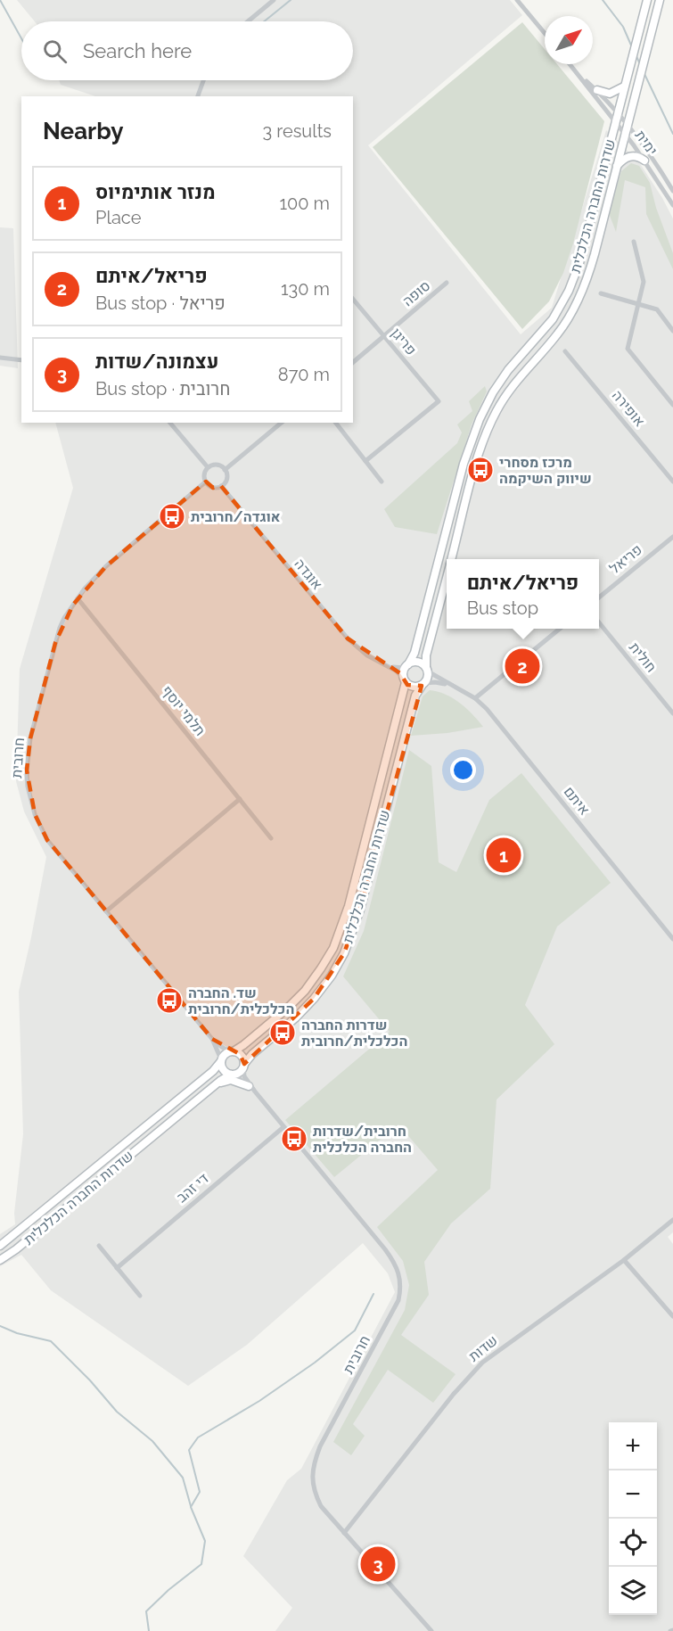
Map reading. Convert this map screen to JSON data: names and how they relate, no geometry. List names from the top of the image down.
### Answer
{
  "streets": {
    "main road": ["שדרות החברה הכלכלית"],
    "street": [
      "ימית",
      "סופה",
      "פריגן",
      "אופירה",
      "פריאל",
      "אוגדה",
      "חולית",
      "תלמי יוסף",
      "חרובית",
      "איתם",
      "די זהב",
      "שדות"
    ]
  },
  "crossings": [
    ["ימית", "שדרות החברה הכלכלית"],
    ["שדרות החברה הכלכלית", "אוגדה"],
    ["שדרות החברה הכלכלית", "חרובית"],
    ["שדרות החברה הכלכלית", "איתם"],
    ["סופה", "פריגן"],
    ["אוגדה", "חרובית"],
    ["אוגדה", "איתם"],
    ["תלמי יוסף", "חרובית"],
    ["חרובית", "די זהב"],
    ["חרובית", "שדות"]
  ],
  "places": {
    "bus stop": [
      "מרכז מסחרי שיווק השיקמה",
      "אוגדה/חרובית",
      "שד. החברה הכלכלית/חרובית",
      "שדרות החברה הכלכלית/חרובית",
      "חרובית/שדרות החברה הכלכלית"
    ]
  },
  "north": "top right",
  "page": {
    "search": "Search here",
    "heading": ["Nearby", "3 results"],
    "list": [
      {
        "mark": "1",
        "name": "מנזר אותימיוס",
        "note": "Place",
        "value": "100 m"
      },
      {
        "mark": "2",
        "name": "פריאל/איתם",
        "note": "Bus stop · פריאל",
        "value": "130 m"
      },
      {
        "mark": "3",
        "name": "עצמונה/שדות",
        "note": "Bus stop · חרובית",
        "value": "870 m"
      }
    ],
    "popup": ["פריאל/איתם", "Bus stop"],
    "pins": ["2", "1", "3"],
    "map_buttons": ["+", "−"]
  }
}
